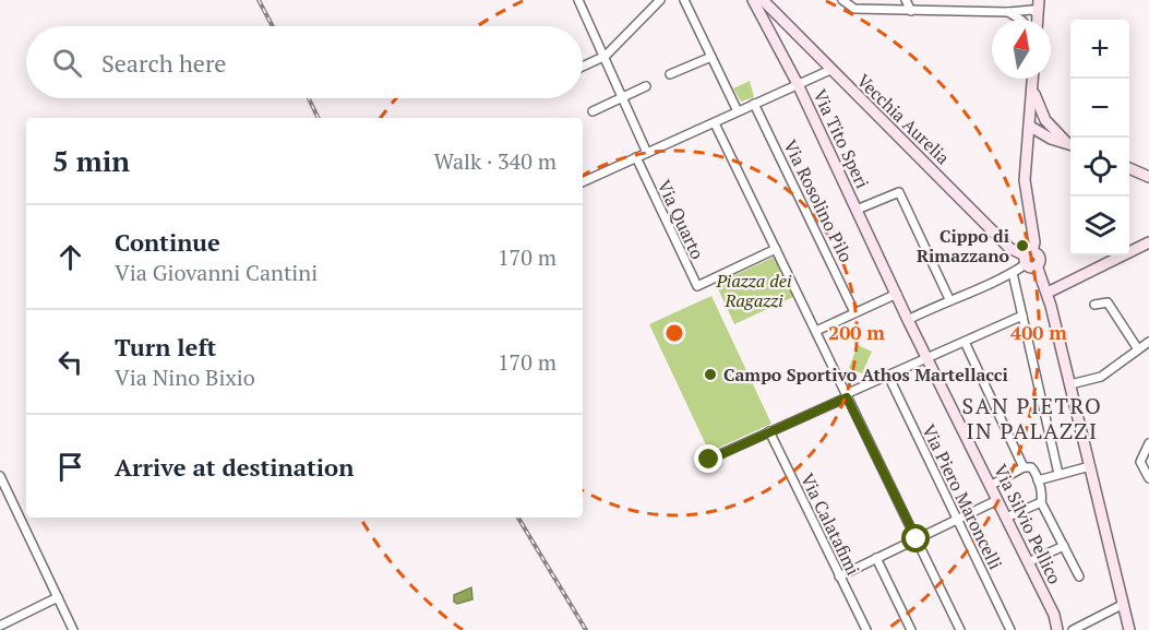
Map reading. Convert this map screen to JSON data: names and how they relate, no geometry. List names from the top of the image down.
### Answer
{
  "streets": {
    "main road": ["Vecchia Aurelia", "Via Tito Speri", "Via Silvio Pellico"],
    "street": [
      "Via Rosolino Pilo",
      "Via Quarto",
      "Via Piero Maroncelli",
      "Via Calatafimi"
    ]
  },
  "crossings": [
    ["Via Tito Speri", "Via Silvio Pellico"]
  ],
  "districts": ["SAN PIETRO IN PALAZZI"],
  "parks": ["Piazza dei Ragazzi"],
  "places": ["Cippo di Rimazzano", "Campo Sportivo Athos Martellacci"],
  "north": "top",
  "page": {
    "map_buttons": ["+", "−"],
    "search": "Search here",
    "heading": ["5 min", "Walk · 340 m"],
    "list": [
      ["Continue", "Via Giovanni Cantini", "170 m"],
      ["Turn left", "Via Nino Bixio", "170 m"],
      "Arrive at destination"
    ]
  },
  "rings": ["200 m", "400 m"]
}
